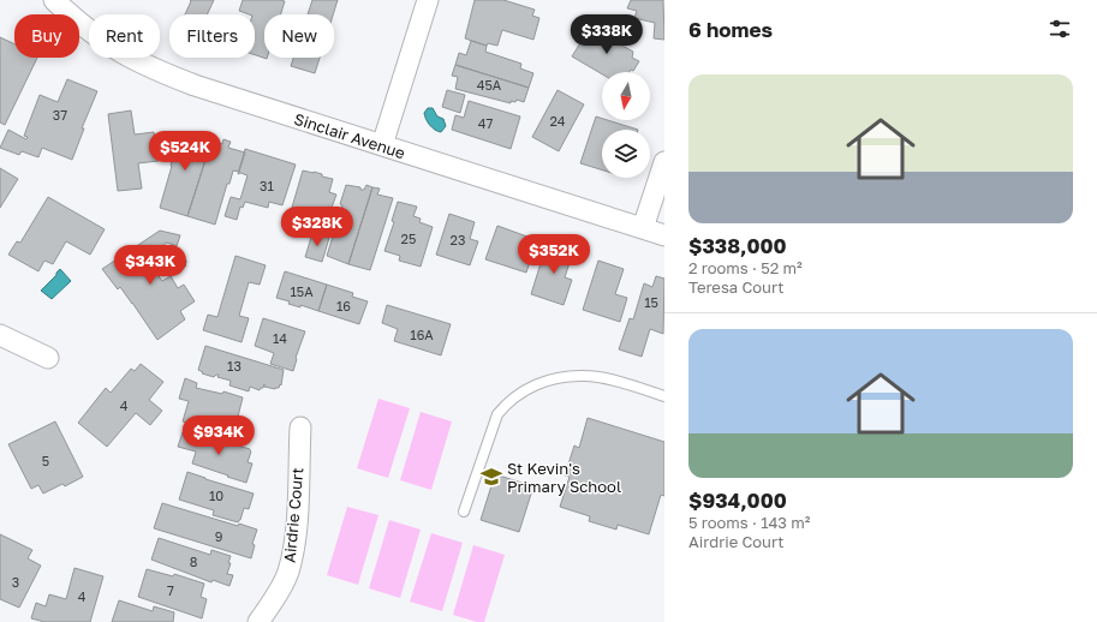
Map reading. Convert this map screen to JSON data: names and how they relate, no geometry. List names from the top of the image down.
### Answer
{
  "streets": {
    "street": ["Sinclair Avenue", "Airdrie Court"]
  },
  "places": {
    "school or university": ["St Kevin's Primary School"]
  },
  "house_numbers": [
    "45A",
    "37",
    "24",
    "47",
    "31",
    "25",
    "23",
    "15A",
    "15",
    "16",
    "16A",
    "14",
    "13",
    "4",
    "5",
    "10",
    "9",
    "8",
    "3",
    "7",
    "4"
  ],
  "north": "bottom",
  "page": {
    "heading": "6 homes",
    "price": [
      "$338K",
      "$524K",
      "$328K",
      "$352K",
      "$343K",
      "$934K"
    ],
    "chip": [
      "Buy",
      "Rent",
      "Filters",
      "New"
    ],
    "list": [
      {
        "name": "$338,000",
        "note": "2 rooms · 52 m² · Teresa Court"
      },
      {
        "name": "$934,000",
        "note": "5 rooms · 143 m² · Airdrie Court"
      }
    ]
  }
}
